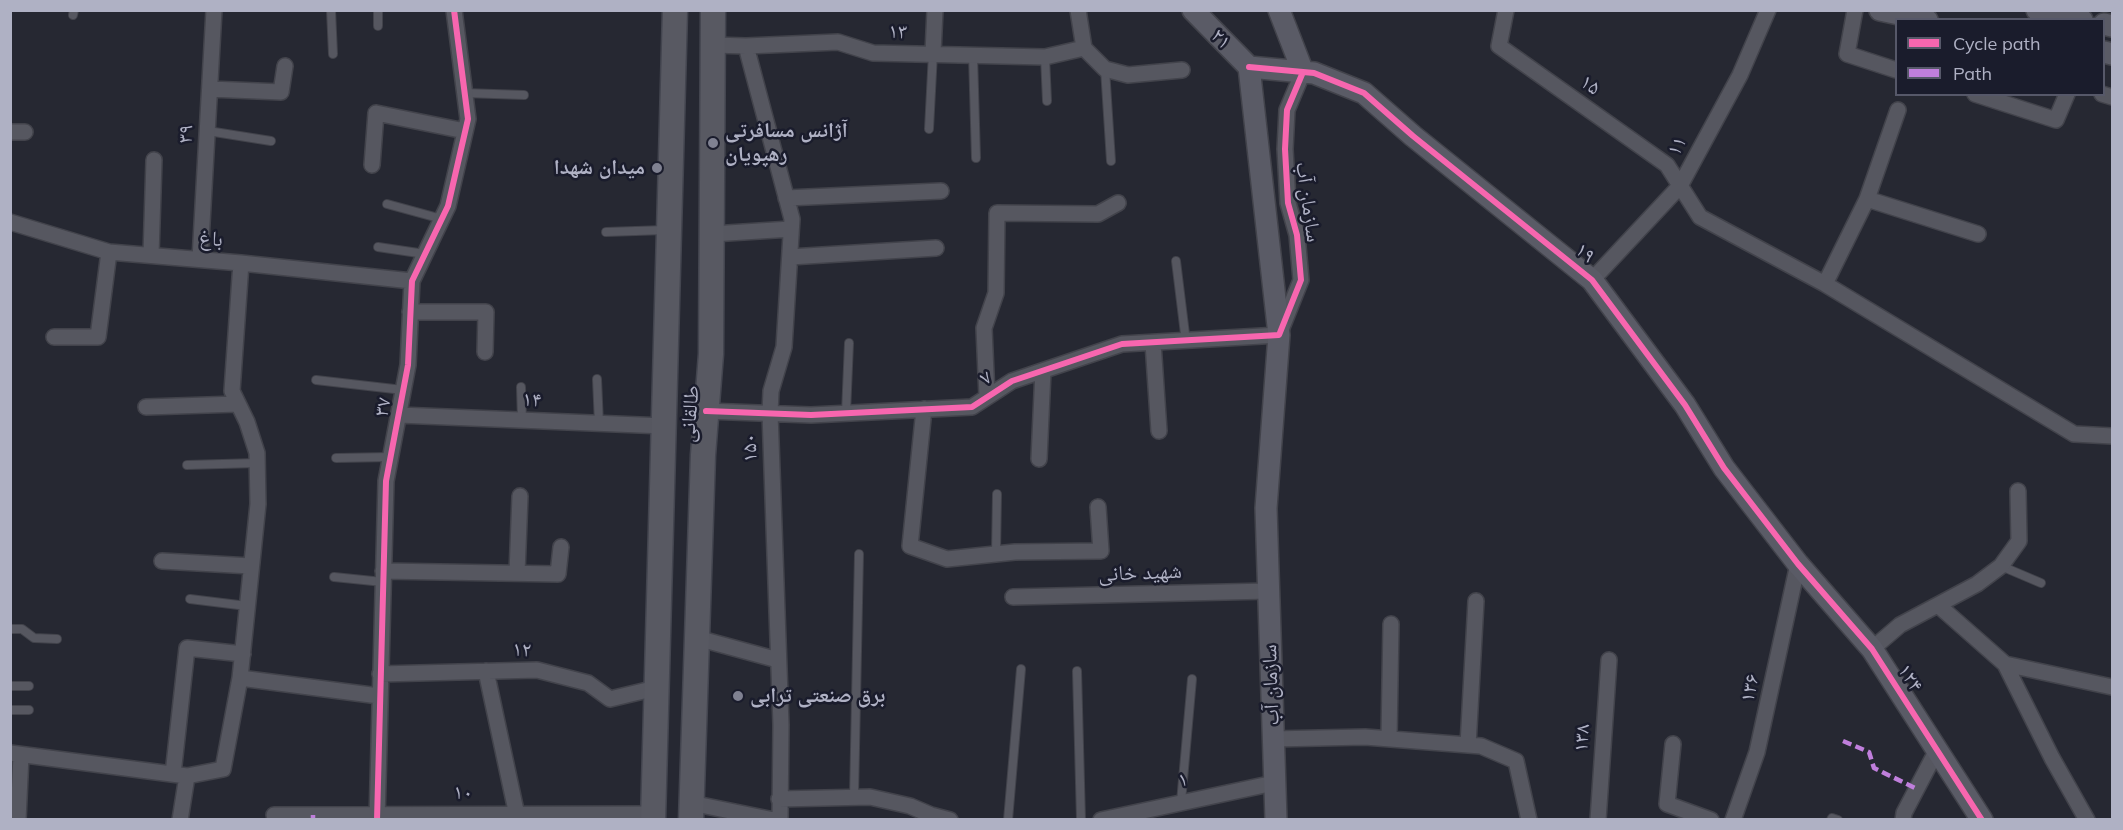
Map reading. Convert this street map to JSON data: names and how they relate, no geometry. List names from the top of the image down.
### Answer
{
  "streets": {
    "main road": ["طالقانی"],
    "street": [
      "۱۳",
      "۲۱",
      "۱۵",
      "۳۹",
      "۱۱",
      "سازمان آب",
      "باغ",
      "۱۹",
      "۷",
      "۱۴",
      "۳۷",
      "۱۵۰",
      "شهید خانی",
      "۱۲",
      "۱۲۴",
      "۱۳۶",
      "۱۳۸",
      "۱",
      "۱۰"
    ]
  },
  "crossings": [
    ["۱۳", "طالقانی"],
    ["۱۳", "۱۵۰"],
    ["۲۱", "سازمان آب"],
    ["۲۱", "۱۹"],
    ["۱۵", "۱۱"],
    ["۳۹", "باغ"],
    ["۱۱", "۱۹"],
    ["سازمان آب", "۱۹"],
    ["سازمان آب", "۷"],
    ["سازمان آب", "شهید خانی"],
    ["سازمان آب", "۱"],
    ["باغ", "۳۷"],
    ["۱۹", "۱۲۴"],
    ["۱۹", "۱۳۶"],
    ["۷", "طالقانی"],
    ["۷", "۱۵۰"],
    ["۱۴", "۳۷"],
    ["۱۴", "طالقانی"],
    ["۳۷", "۱۲"],
    ["۳۷", "۱۰"],
    ["طالقانی", "۱۲"],
    ["طالقانی", "۱۰"],
    ["۱۲۴", "۱۳۶"]
  ],
  "places": ["آژانس مسافرتی رهپویان", "میدان شهدا", "برق صنعتی ترابی"],
  "legend": ["Cycle path", "Path"]
}
